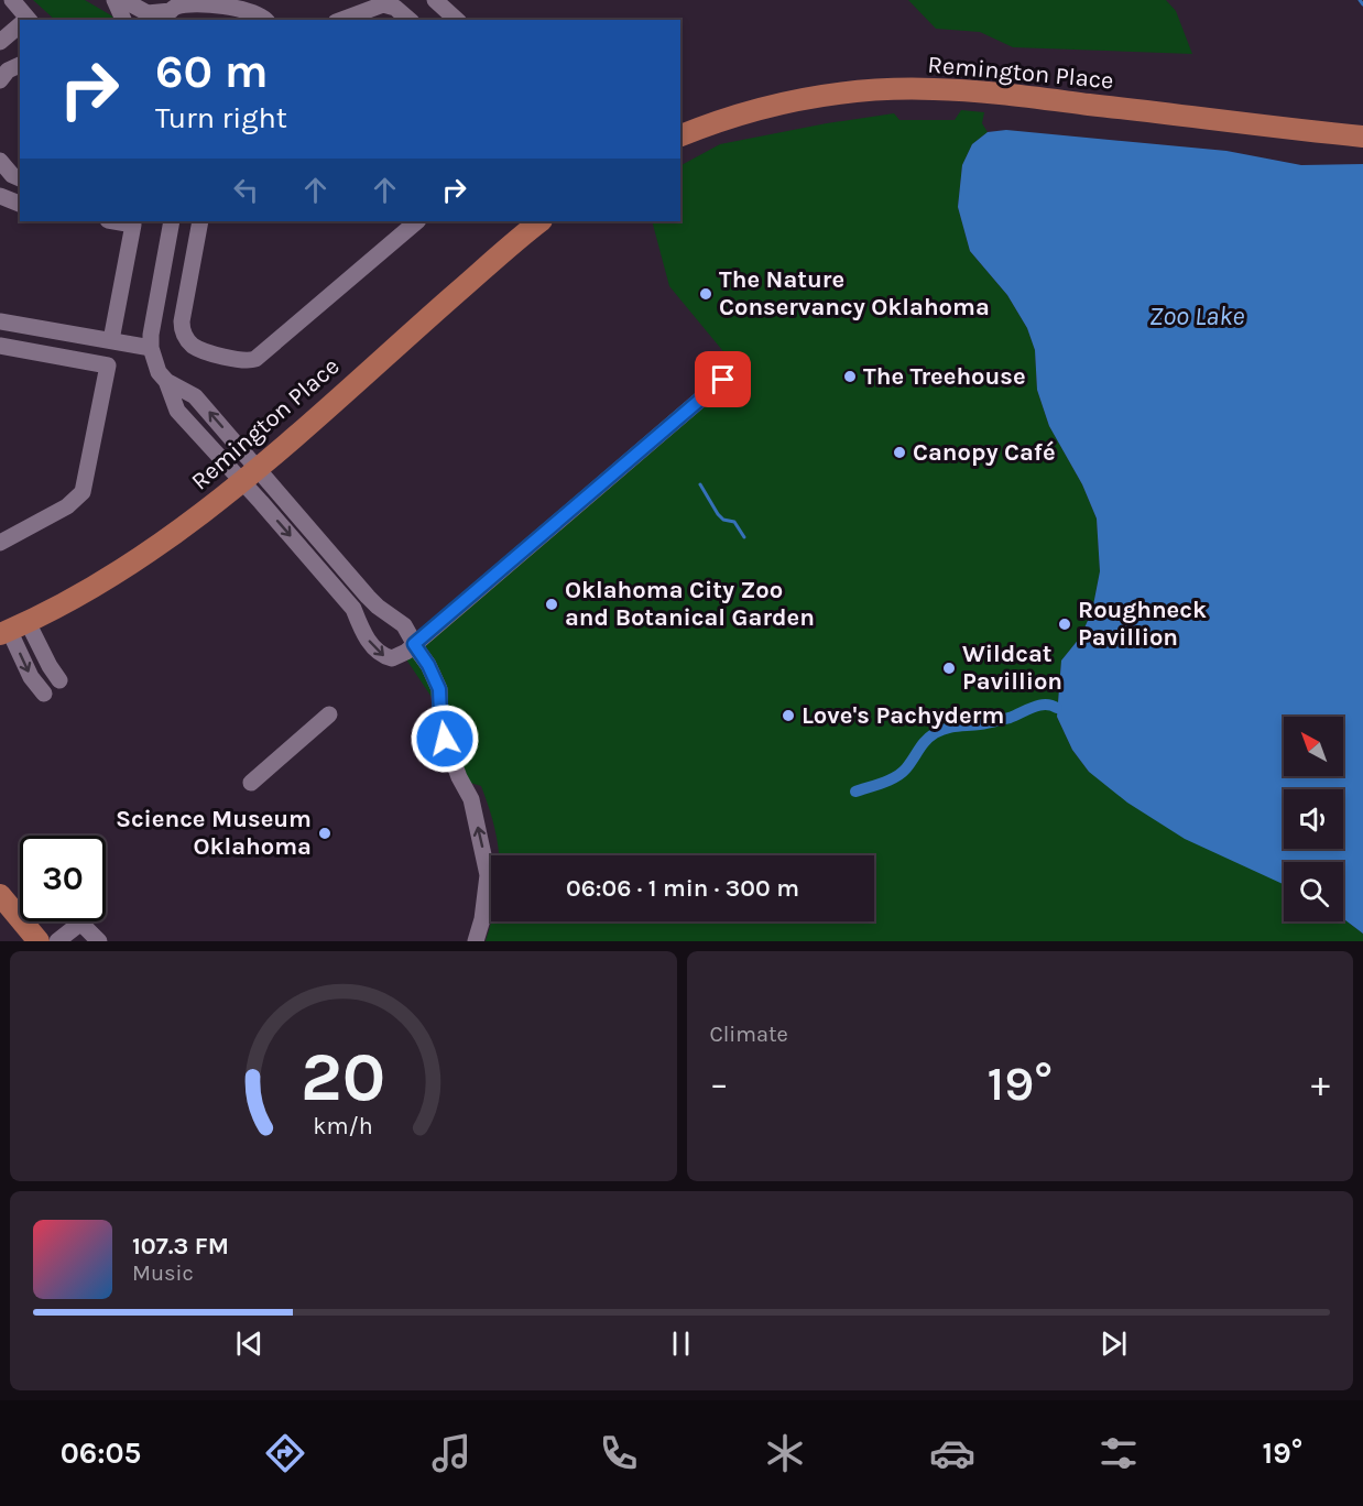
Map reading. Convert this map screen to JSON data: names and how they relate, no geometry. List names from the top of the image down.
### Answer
{
  "streets": {
    "main road": ["Remington Place"]
  },
  "water": ["Zoo Lake"],
  "places": [
    "The Nature Conservancy Oklahoma",
    "The Treehouse",
    "Canopy Café",
    "Oklahoma City Zoo and Botanical Garden",
    "Roughneck Pavillion",
    "Wildcat Pavillion",
    "Love's Pachyderm",
    "Science Museum Oklahoma"
  ],
  "north": "top left",
  "page": {
    "turn": ["60 m", "Turn right"],
    "limit": "30",
    "trip": "06:06 · 1 min · 300 m",
    "tile": "Climate",
    "heat": ["−", "19°", "+"],
    "song": ["107.3 FM", "Music"],
    "tabs": ["06:05", "19°"],
    "gauge": ["20", "km/h"]
  }
}
